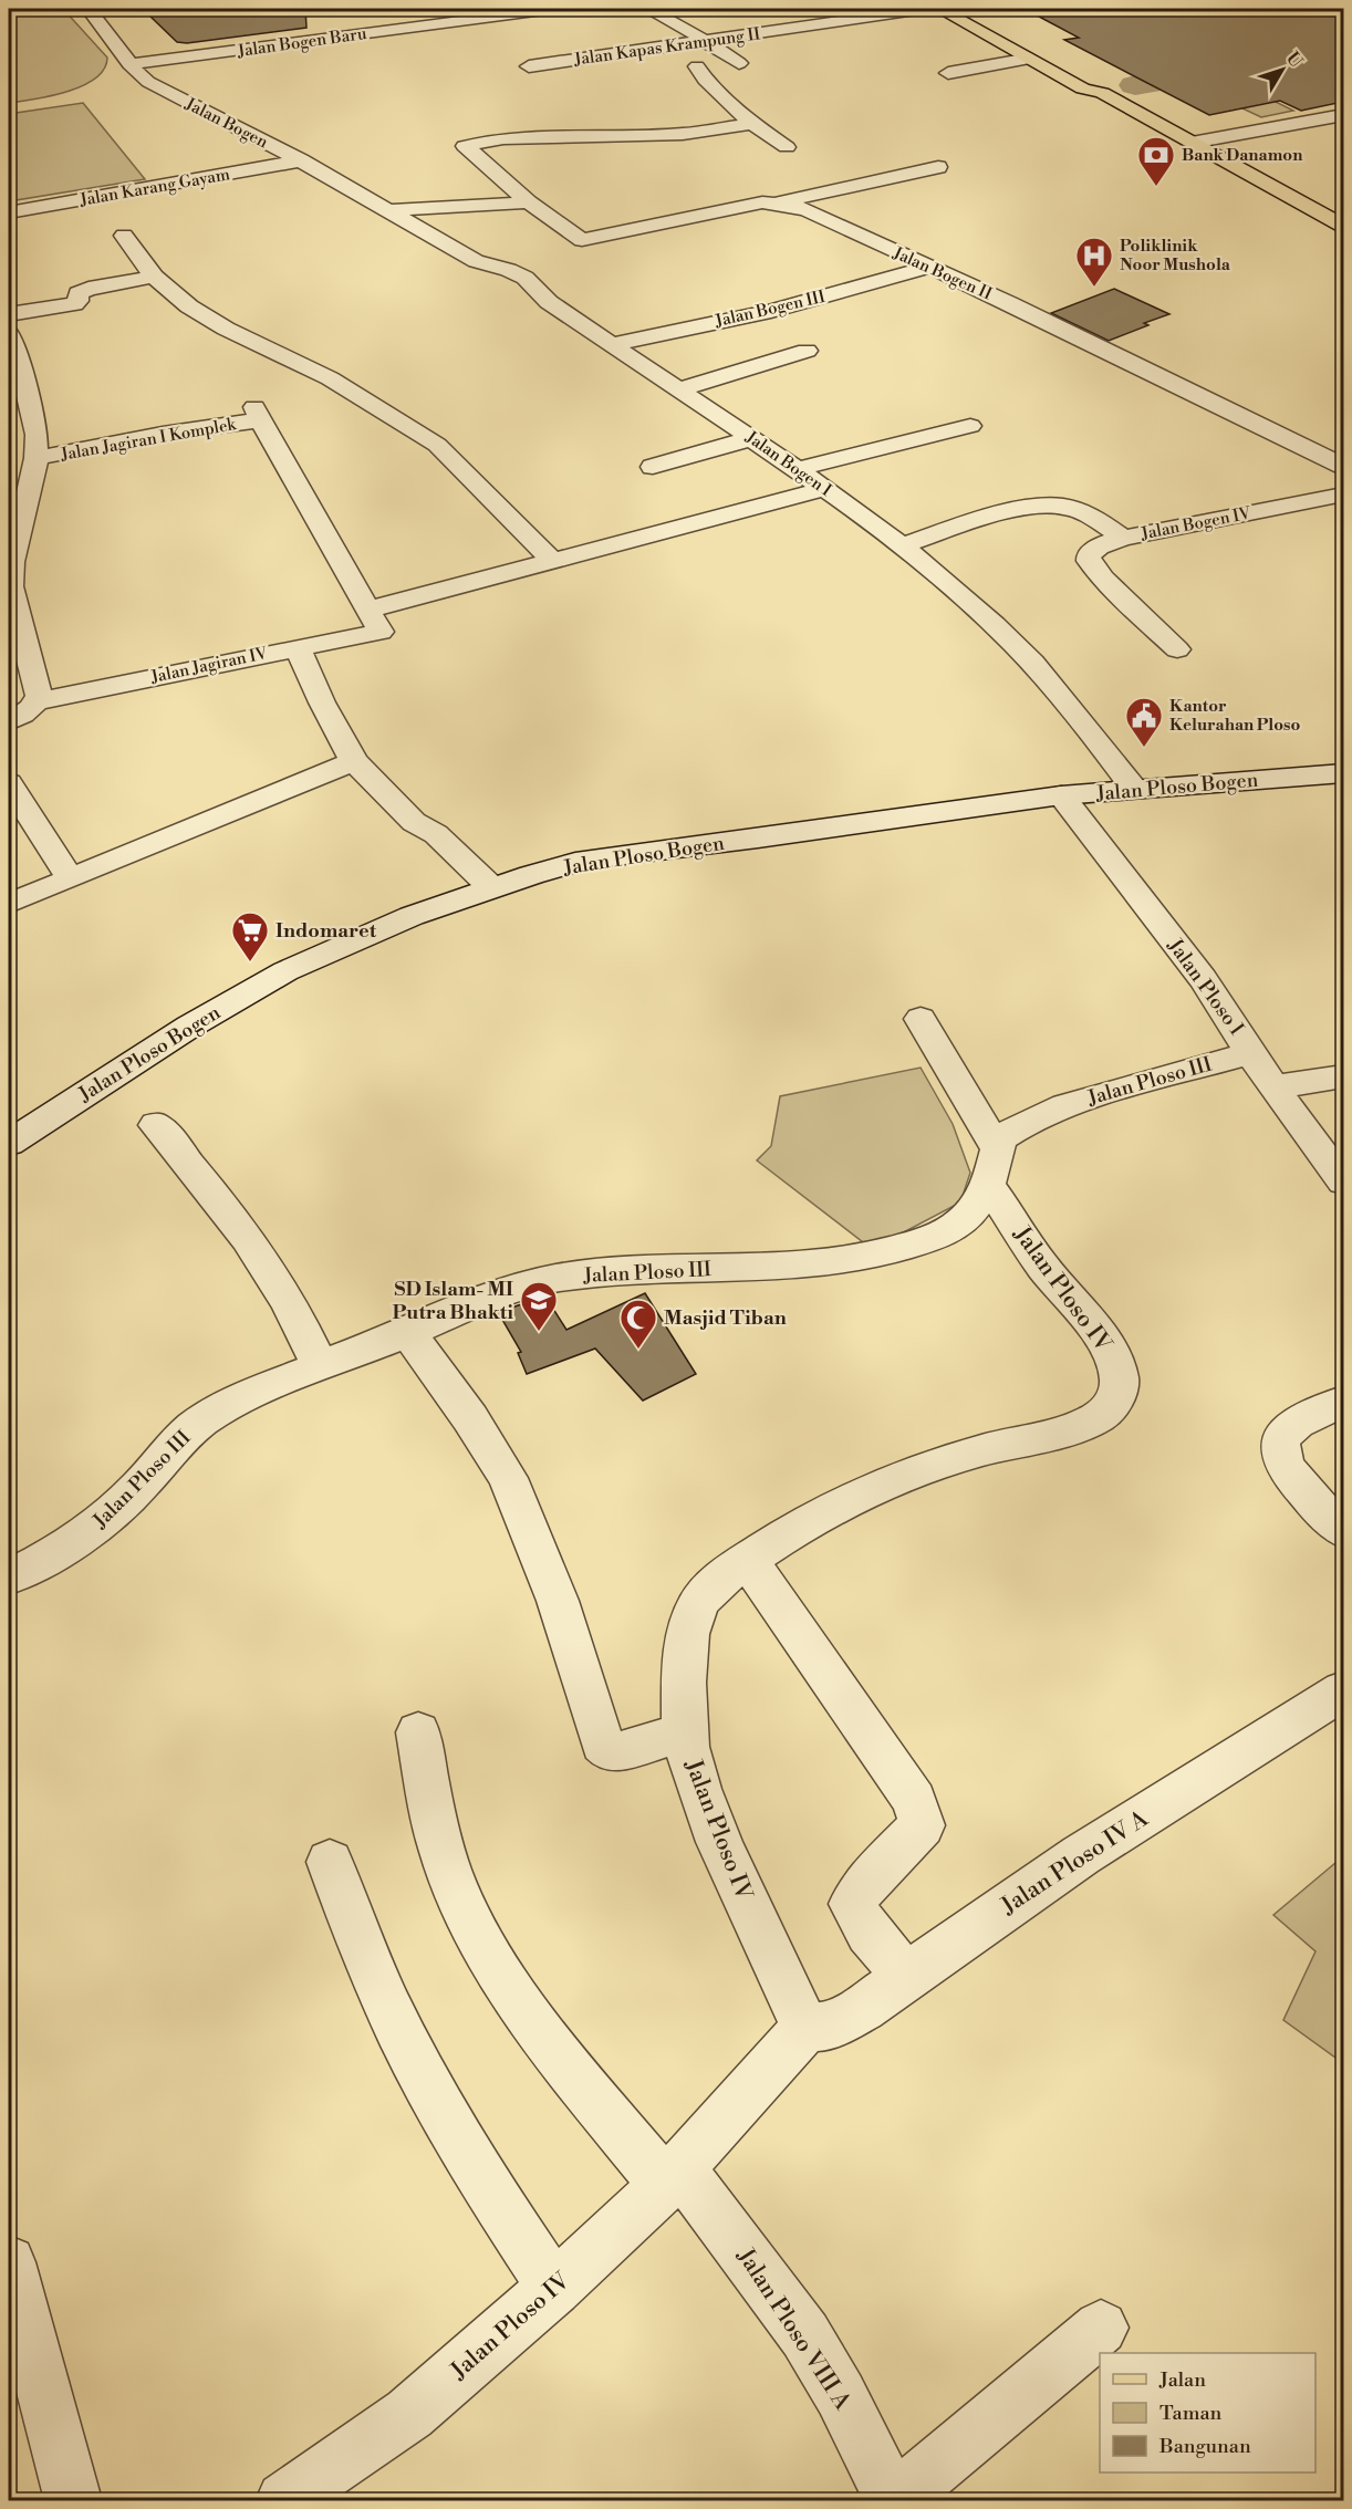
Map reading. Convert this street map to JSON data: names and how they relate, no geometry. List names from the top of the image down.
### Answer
{
  "streets": {
    "street": [
      "Jalan Bogen Baru",
      "Jalan Kapas Krampung II",
      "Jalan Bogen",
      "Jalan Karang Gayam",
      "Jalan Bogen II",
      "Jalan Bogen III",
      "Jalan Jagiran I Komplek",
      "Jalan Bogen I",
      "Jalan Bogen IV",
      "Jalan Jagiran IV",
      "Jalan Ploso Bogen",
      "Jalan Ploso I",
      "Jalan Ploso III",
      "Jalan Ploso IV",
      "Jalan Ploso IV A",
      "Jalan Ploso VIII A"
    ]
  },
  "crossings": [
    ["Jalan Bogen Baru", "Jalan Bogen"],
    ["Jalan Bogen", "Jalan Karang Gayam"],
    ["Jalan Bogen", "Jalan Bogen I"],
    ["Jalan Bogen II", "Jalan Bogen III"],
    ["Jalan Bogen III", "Jalan Bogen I"],
    ["Jalan Jagiran I Komplek", "Jalan Jagiran IV"],
    ["Jalan Bogen I", "Jalan Bogen IV"],
    ["Jalan Bogen I", "Jalan Jagiran IV"],
    ["Jalan Bogen I", "Jalan Ploso Bogen"],
    ["Jalan Ploso Bogen", "Jalan Ploso I"],
    ["Jalan Ploso I", "Jalan Ploso III"],
    ["Jalan Ploso III", "Jalan Ploso IV"],
    ["Jalan Ploso IV", "Jalan Ploso IV A"],
    ["Jalan Ploso IV", "Jalan Ploso VIII A"]
  ],
  "places": {
    "bank": ["Bank Danamon"],
    "hospital": ["Poliklinik Noor Mushola"],
    "public building": ["Kantor Kelurahan Ploso"],
    "supermarket": ["Indomaret"],
    "school or university": ["SD Islam- MI Putra Bhakti"],
    "mosque": ["Masjid Tiban"]
  },
  "legend": ["Jalan", "Taman", "Bangunan"],
  "north": "top right"
}
